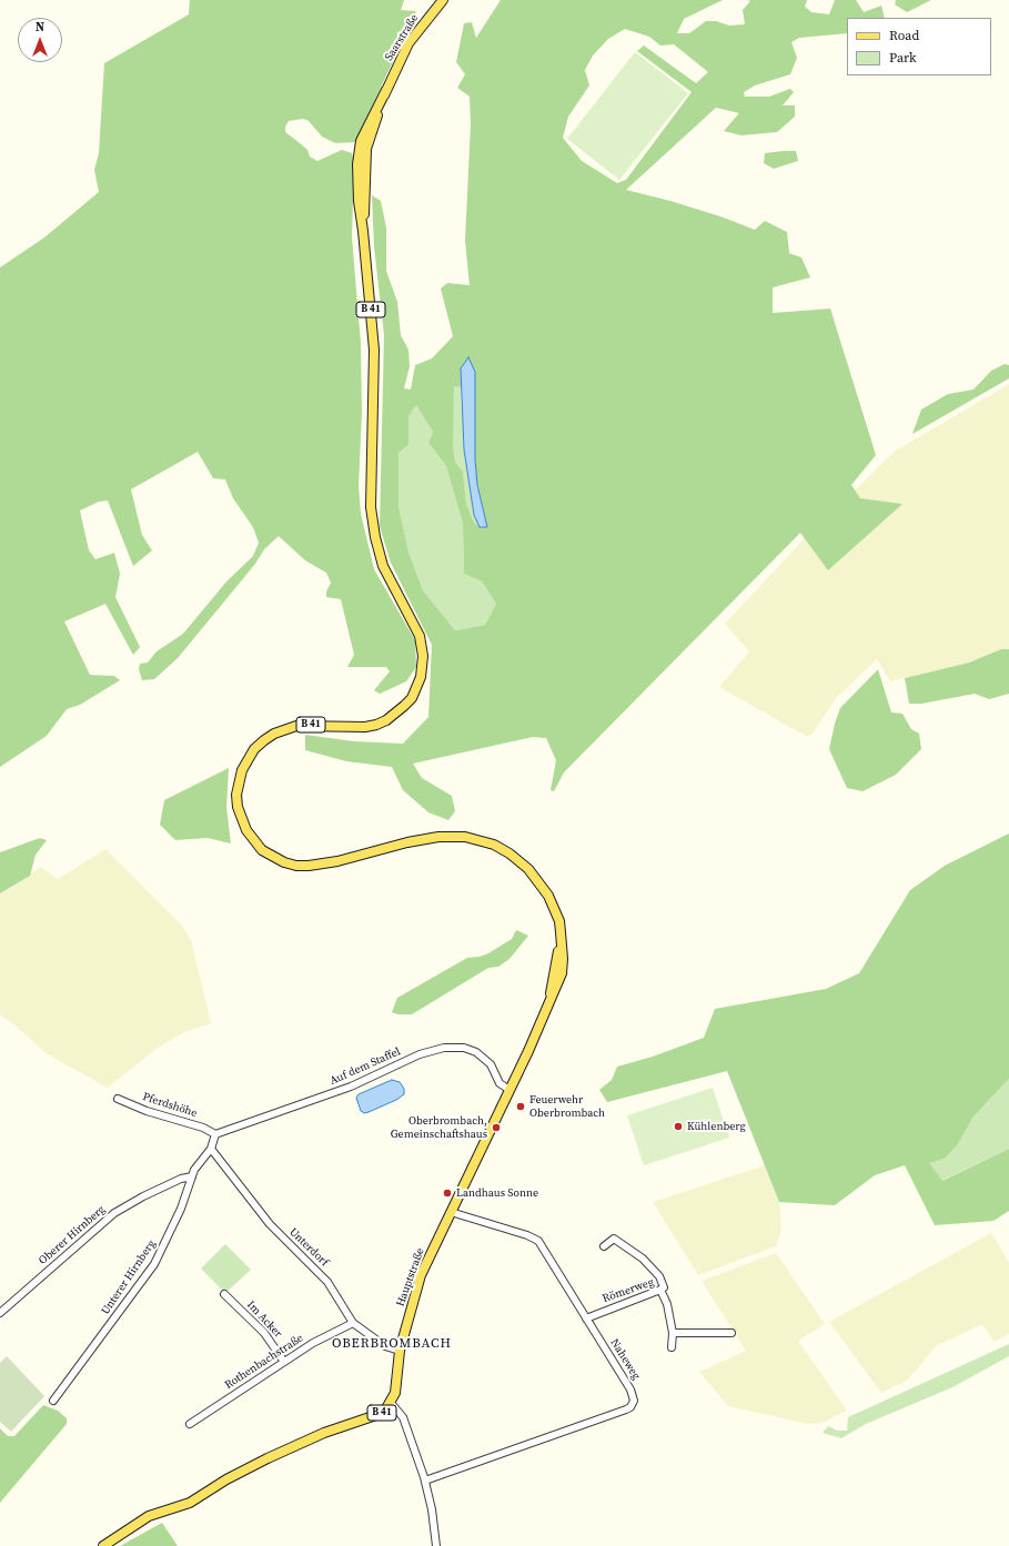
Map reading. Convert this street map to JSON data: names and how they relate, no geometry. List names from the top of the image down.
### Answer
{
  "streets": {
    "main road": ["Saarstraße", "B 41", "Hauptstraße"],
    "street": [
      "Auf dem Staffel",
      "Pferdshöhe",
      "Oberer Hirnberg",
      "Unterdorf",
      "Unterer Hirnberg",
      "Römerweg",
      "Im Acker",
      "Naheweg",
      "Rothenbachstraße"
    ]
  },
  "crossings": [
    ["Saarstraße", "Hauptstraße"],
    ["B 41", "Hauptstraße"],
    ["Auf dem Staffel", "Pferdshöhe"],
    ["Auf dem Staffel", "Unterer Hirnberg"],
    ["Auf dem Staffel", "Hauptstraße"],
    ["Pferdshöhe", "Unterer Hirnberg"],
    ["Oberer Hirnberg", "Unterer Hirnberg"],
    ["Unterdorf", "Unterer Hirnberg"],
    ["Unterdorf", "Hauptstraße"],
    ["Unterdorf", "Rothenbachstraße"],
    ["Hauptstraße", "Naheweg"],
    ["Römerweg", "Naheweg"],
    ["Im Acker", "Rothenbachstraße"]
  ],
  "districts": ["OBERBROMBACH"],
  "places": [
    "Feuerwehr Oberbrombach",
    "Kühlenberg",
    "Oberbrombach, Gemeinschaftshaus",
    "Landhaus Sonne"
  ],
  "legend": ["Road", "Park"],
  "north": "top"
}
